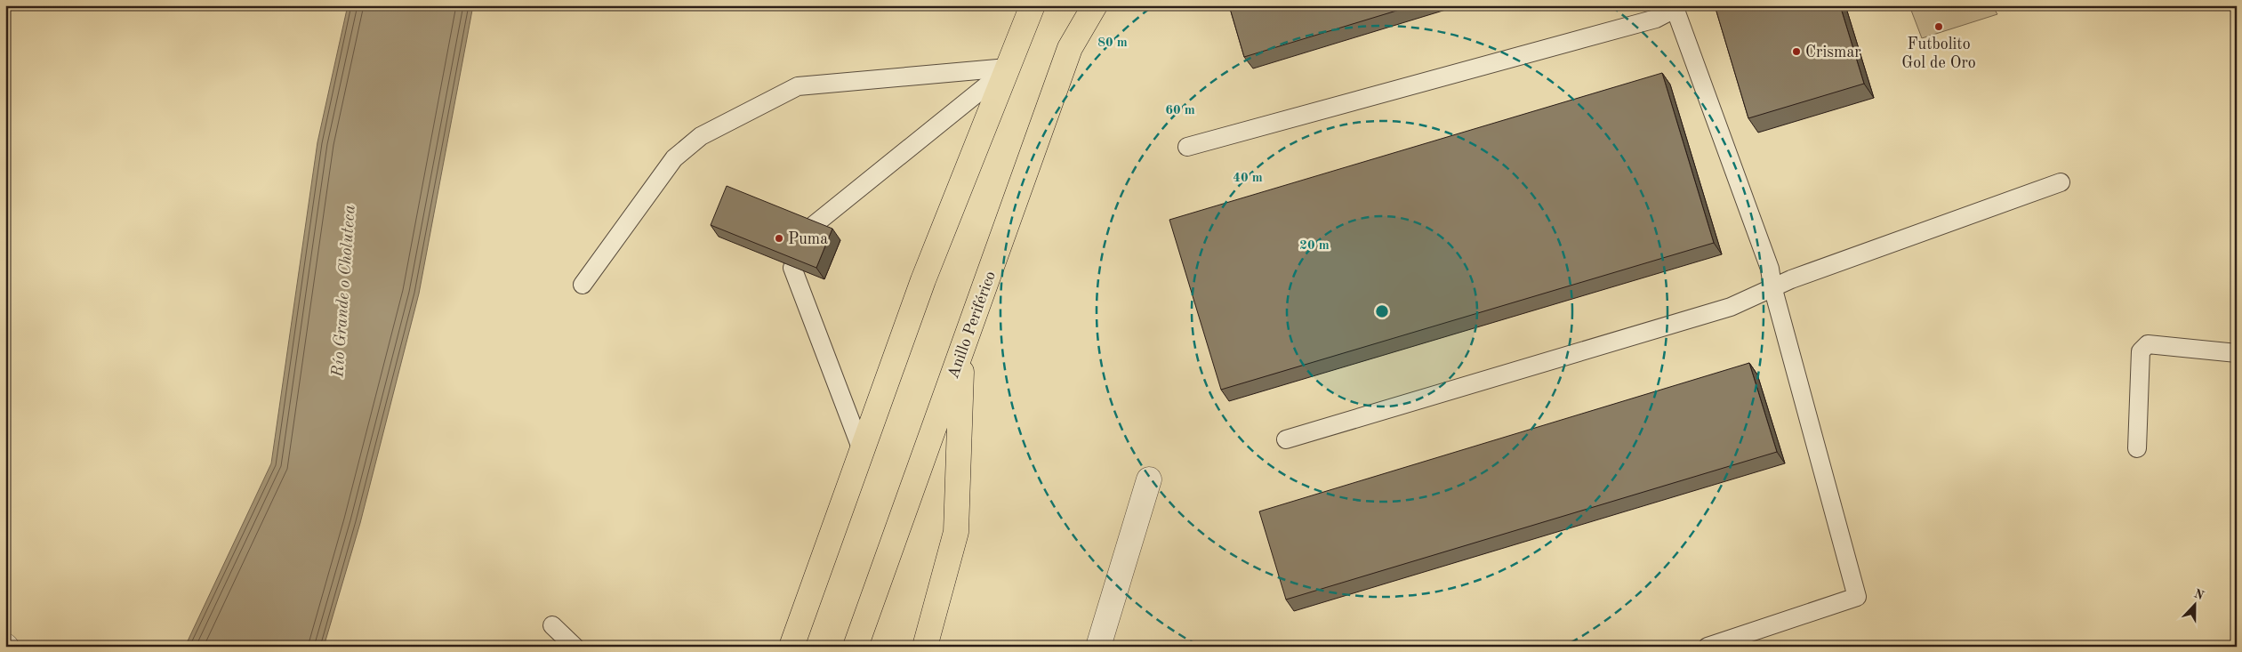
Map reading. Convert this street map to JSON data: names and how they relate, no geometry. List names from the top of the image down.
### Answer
{
  "streets": {
    "highway": ["Anillo Periférico"]
  },
  "water": ["Río Grande o Choluteca"],
  "places": ["Futbolito Gol de Oro", "Crismar", "Puma"],
  "north": "top",
  "rings": [
    "80 m",
    "60 m",
    "40 m",
    "20 m"
  ]
}
